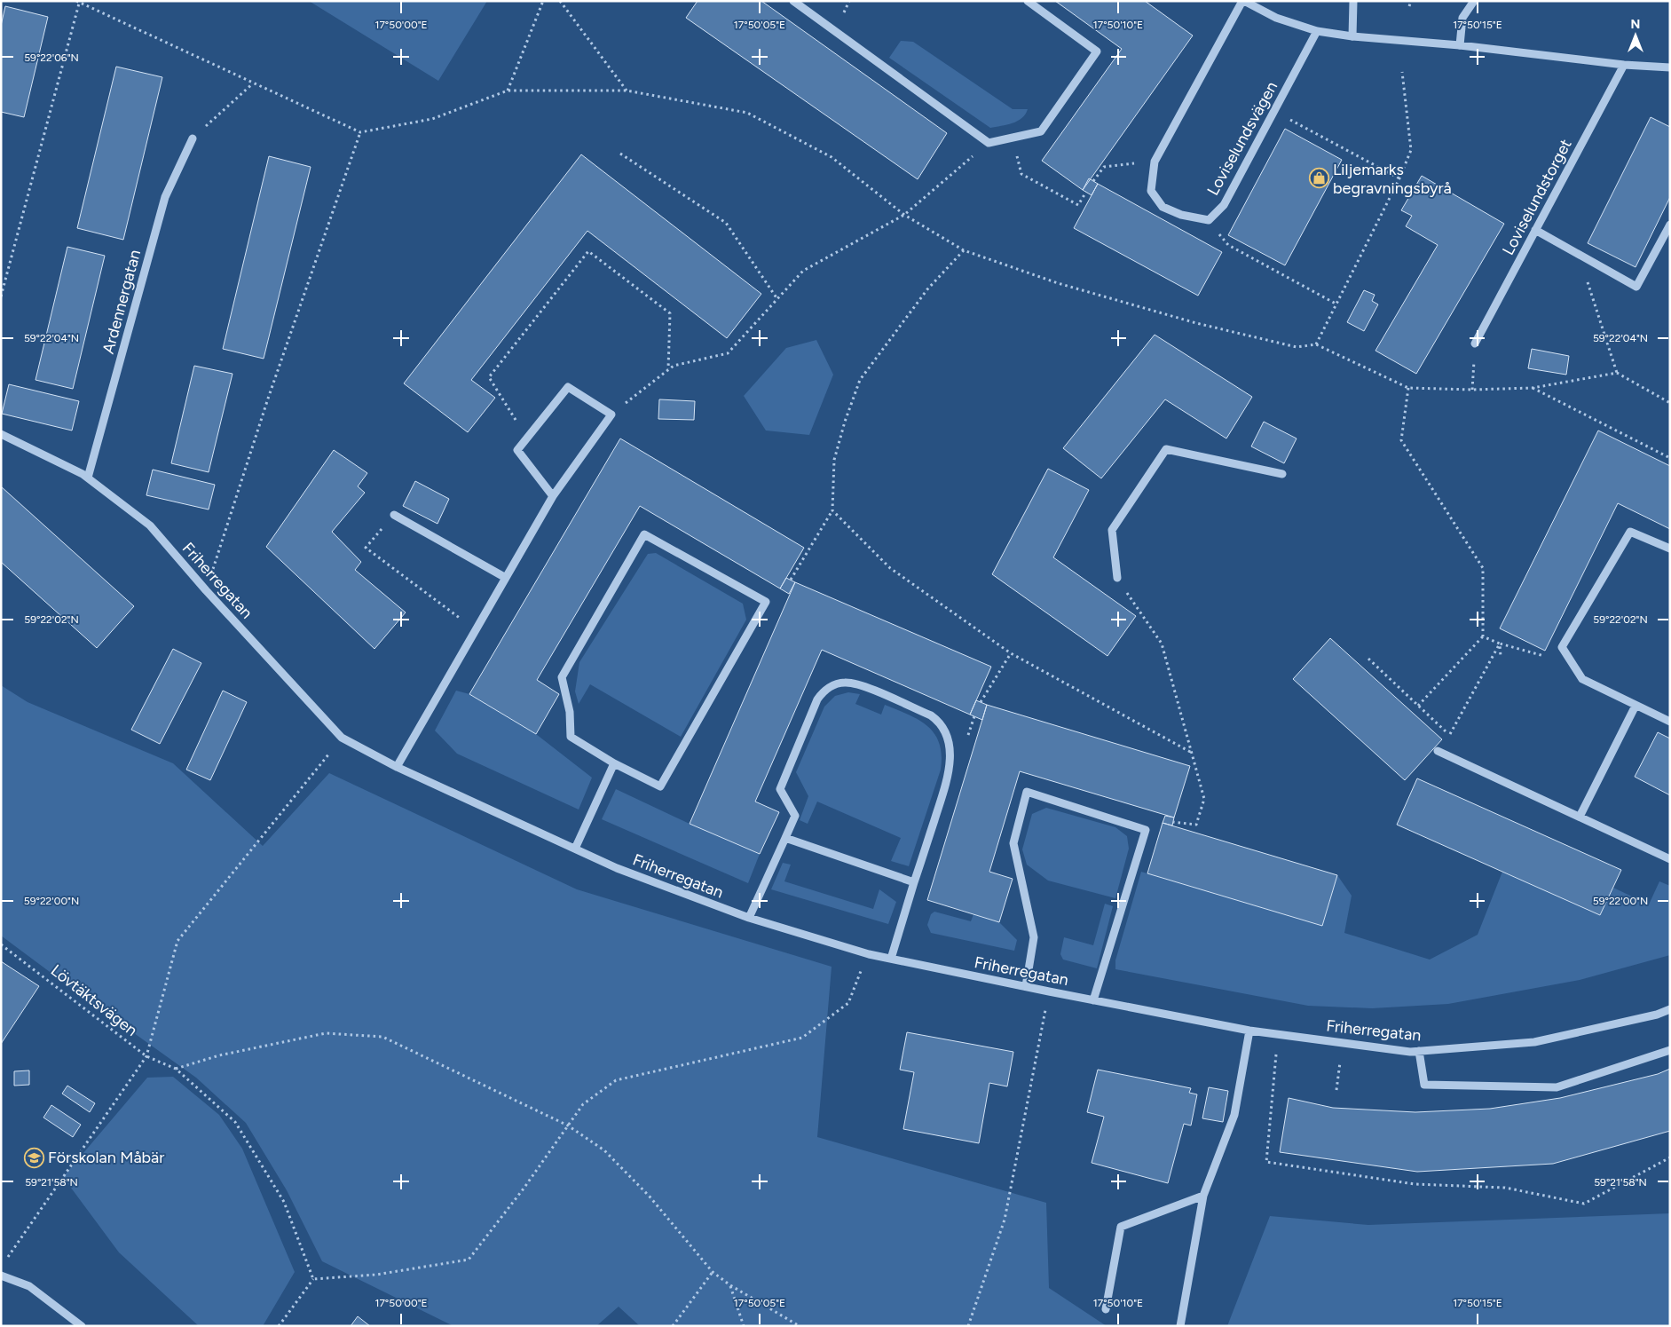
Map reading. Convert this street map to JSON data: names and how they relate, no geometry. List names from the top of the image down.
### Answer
{
  "streets": {
    "street": [
      "Loviselundsvägen",
      "Loviselundstorget",
      "Ardennergatan",
      "Friherregatan"
    ],
    "path": ["Lövtäktsvägen"]
  },
  "crossings": [
    ["Ardennergatan", "Friherregatan"]
  ],
  "places": {
    "shop": ["Liljemarks begravningsbyrå"],
    "school or university": ["Förskolan Måbär"]
  },
  "north": "top",
  "coordinates": [
    "17°50'00\"E",
    "17°50'05\"E",
    "17°50'10\"E",
    "17°50'15\"E",
    "59°22'06\"N",
    "59°22'04\"N",
    "59°22'02\"N",
    "59°22'00\"N",
    "59°21'58\"N"
  ]
}
